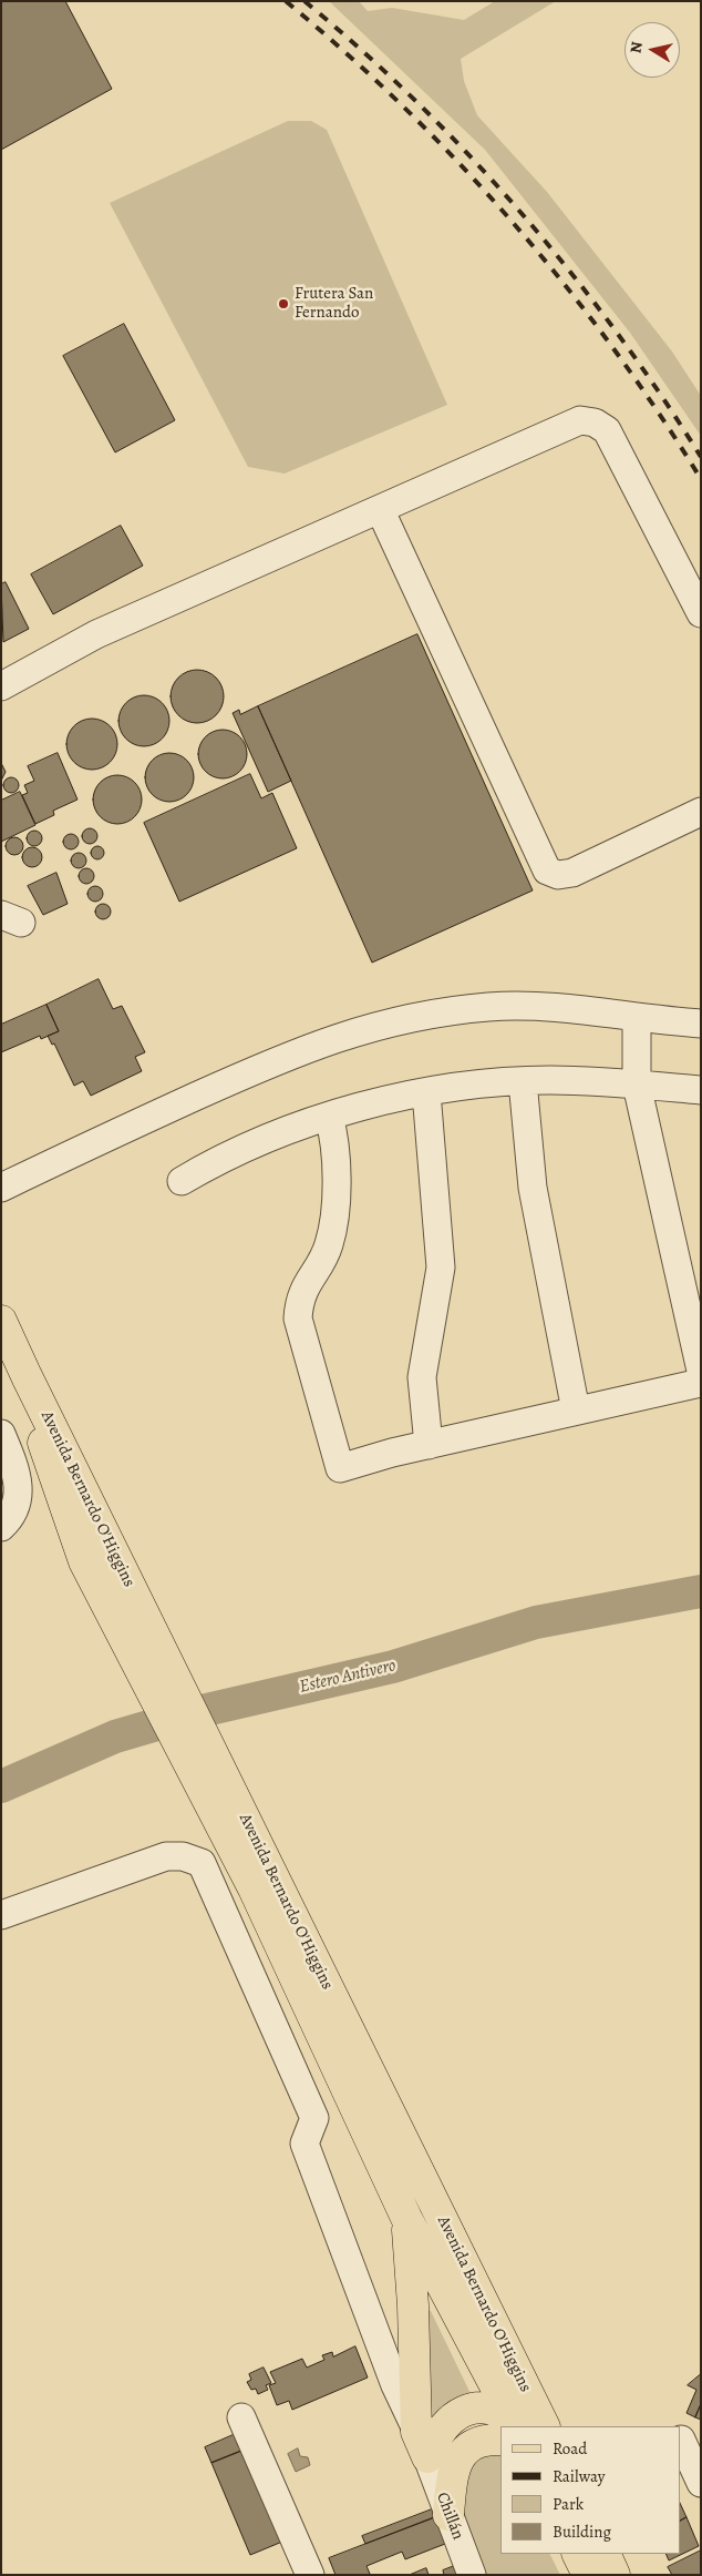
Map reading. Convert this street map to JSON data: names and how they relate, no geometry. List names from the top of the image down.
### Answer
{
  "streets": {
    "main road": ["Avenida Bernardo O'Higgins"],
    "street": ["Chillán"]
  },
  "water": ["Estero Antivero"],
  "places": ["Frutera San Fernando"],
  "legend": [
    "Road",
    "Railway",
    "Park",
    "Building"
  ],
  "north": "left"
}
